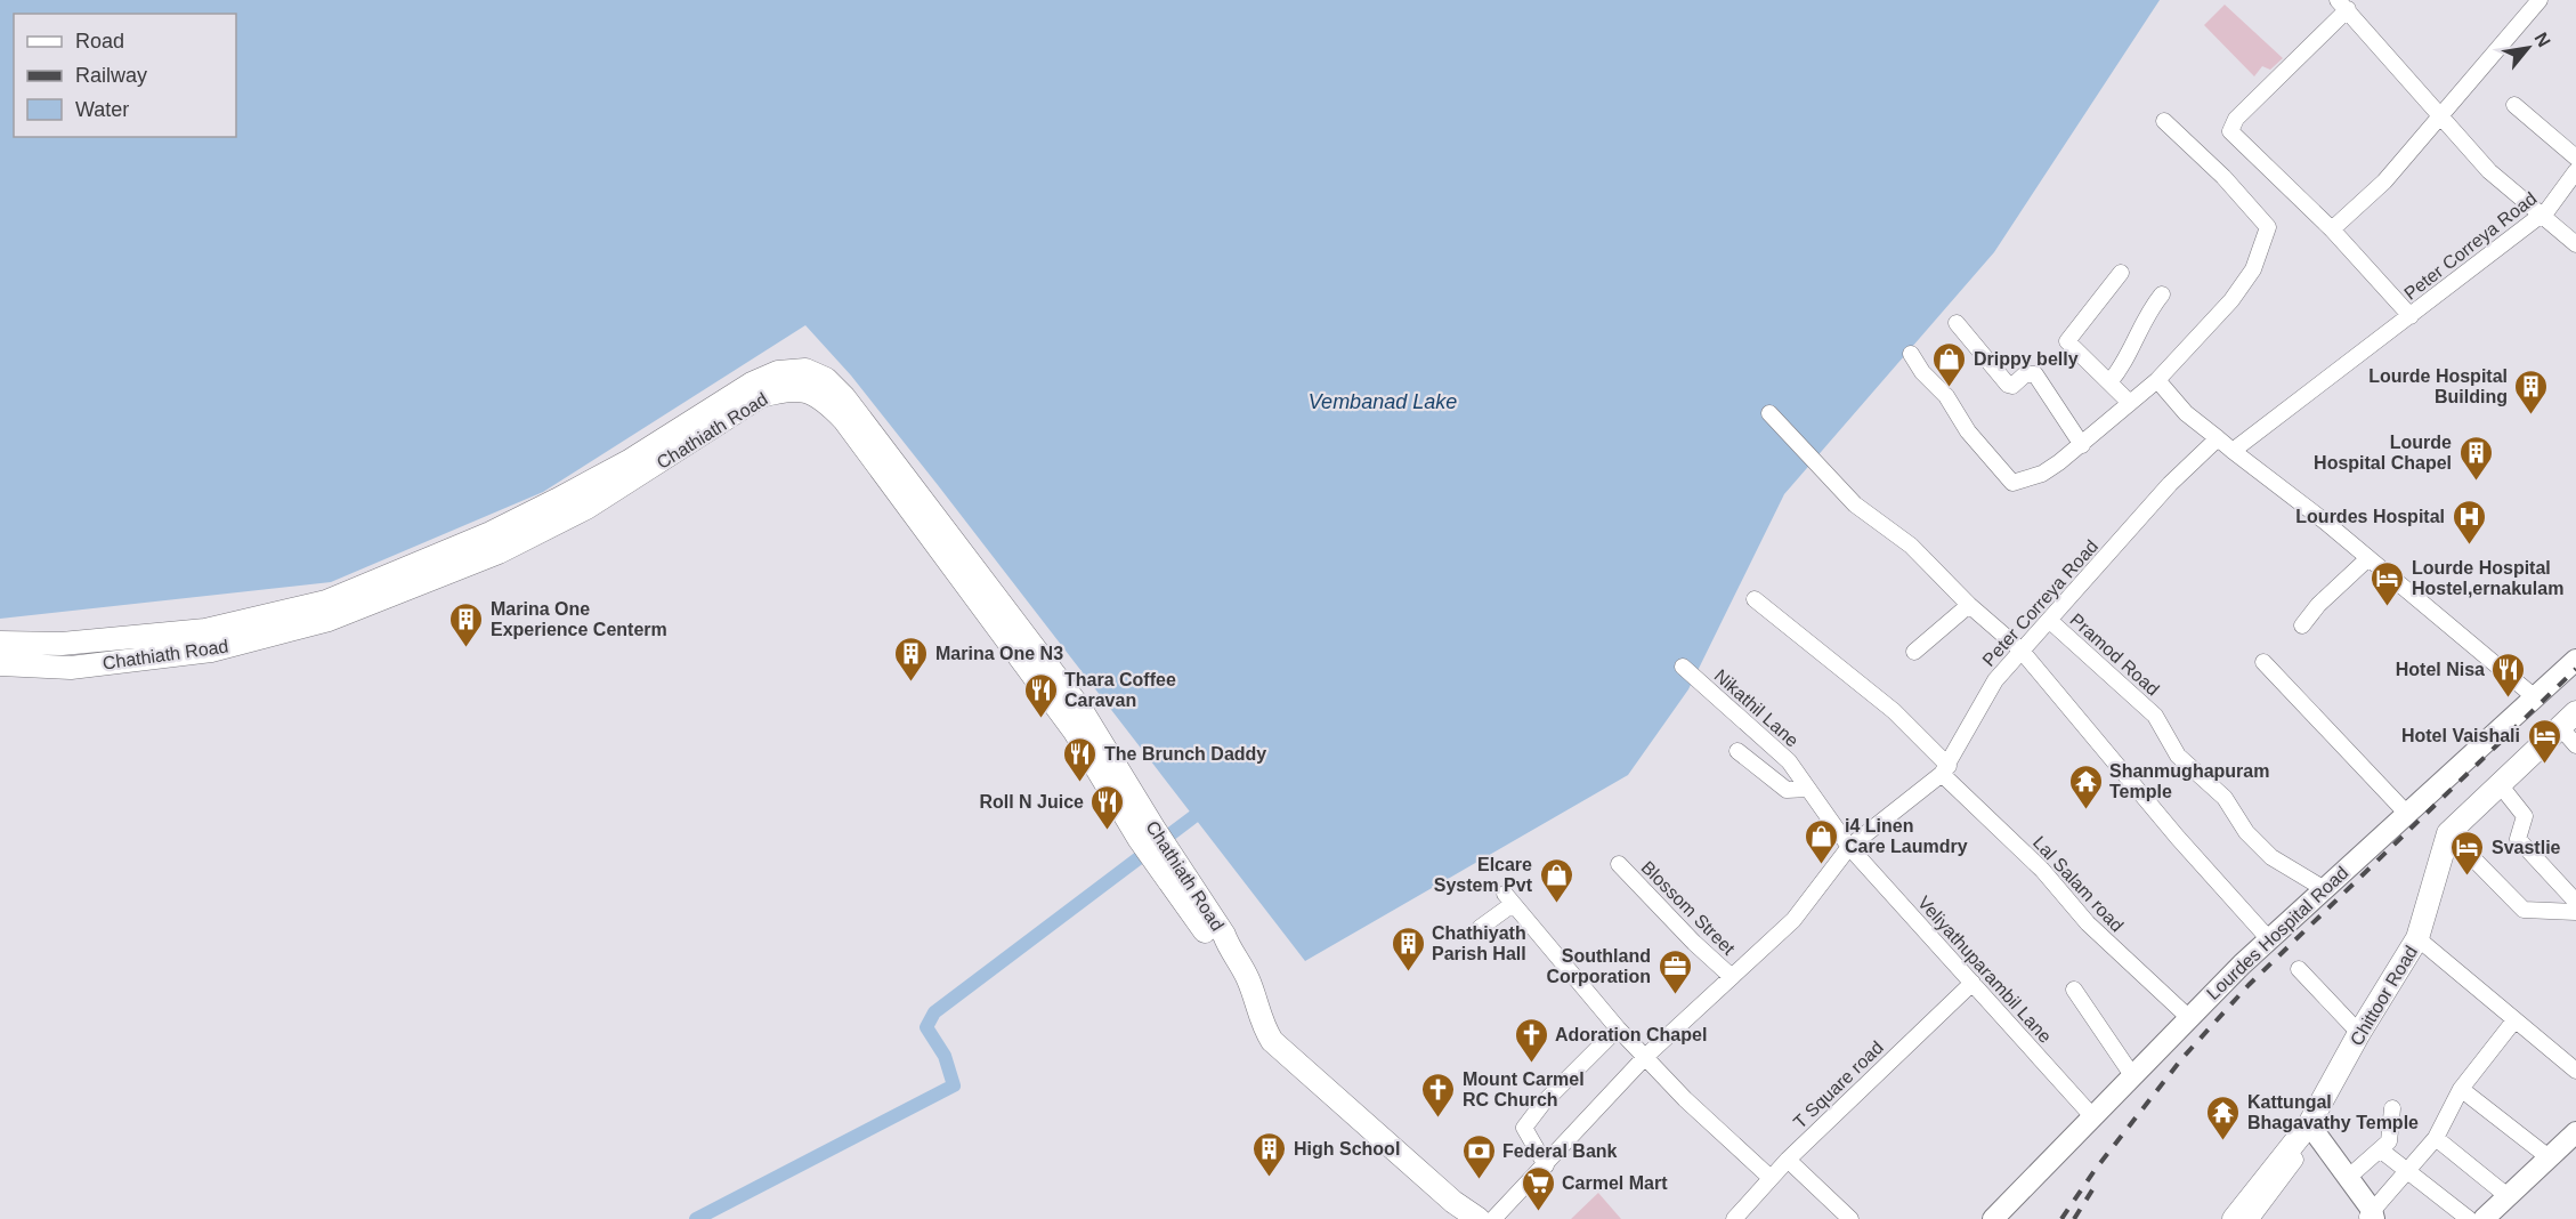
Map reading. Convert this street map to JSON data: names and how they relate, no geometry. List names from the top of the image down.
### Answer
{
  "streets": {
    "main road": ["Chathiath Road", "Chittoor Road"],
    "street": [
      "Peter Correya Road",
      "Pramod Road",
      "Nikathil Lane",
      "Lal Salam road",
      "Blossom Street",
      "Lourdes Hospital Road",
      "Veliyathuparambil Lane",
      "T Square road"
    ]
  },
  "crossings": [
    ["Peter Correya Road", "Pramod Road"],
    ["Peter Correya Road", "Nikathil Lane"],
    ["Peter Correya Road", "Lal Salam road"],
    ["Peter Correya Road", "Blossom Street"],
    ["Peter Correya Road", "Veliyathuparambil Lane"],
    ["Pramod Road", "Lourdes Hospital Road"],
    ["Nikathil Lane", "Veliyathuparambil Lane"],
    ["Lal Salam road", "Lourdes Hospital Road"],
    ["Lourdes Hospital Road", "Veliyathuparambil Lane"],
    ["Veliyathuparambil Lane", "T Square road"]
  ],
  "water": ["Vembanad Lake"],
  "places": {
    "shop": ["Drippy belly", "i4 Linen Care Laumdry", "Elcare System Pvt"],
    "building": [
      "Lourde Hospital Building",
      "Lourde Hospital Chapel",
      "Marina One Experience Centerm",
      "Marina One N3",
      "Chathiyath Parish Hall",
      "High School"
    ],
    "hospital": ["Lourdes Hospital"],
    "hotel": ["Lourde Hospital Hostel,ernakulam", "Hotel Vaishali", "Svastlie"],
    "restaurant": [
      "Hotel Nisa",
      "Thara Coffee Caravan",
      "The Brunch Daddy",
      "Roll N Juice"
    ],
    "temple": ["Shanmughapuram Temple", "Kattungal Bhagavathy Temple"],
    "office": ["Southland Corporation"],
    "church": ["Adoration Chapel", "Mount Carmel RC Church"],
    "bank": ["Federal Bank"],
    "supermarket": ["Carmel Mart"]
  },
  "legend": ["Road", "Railway", "Water"],
  "north": "top right"
}
